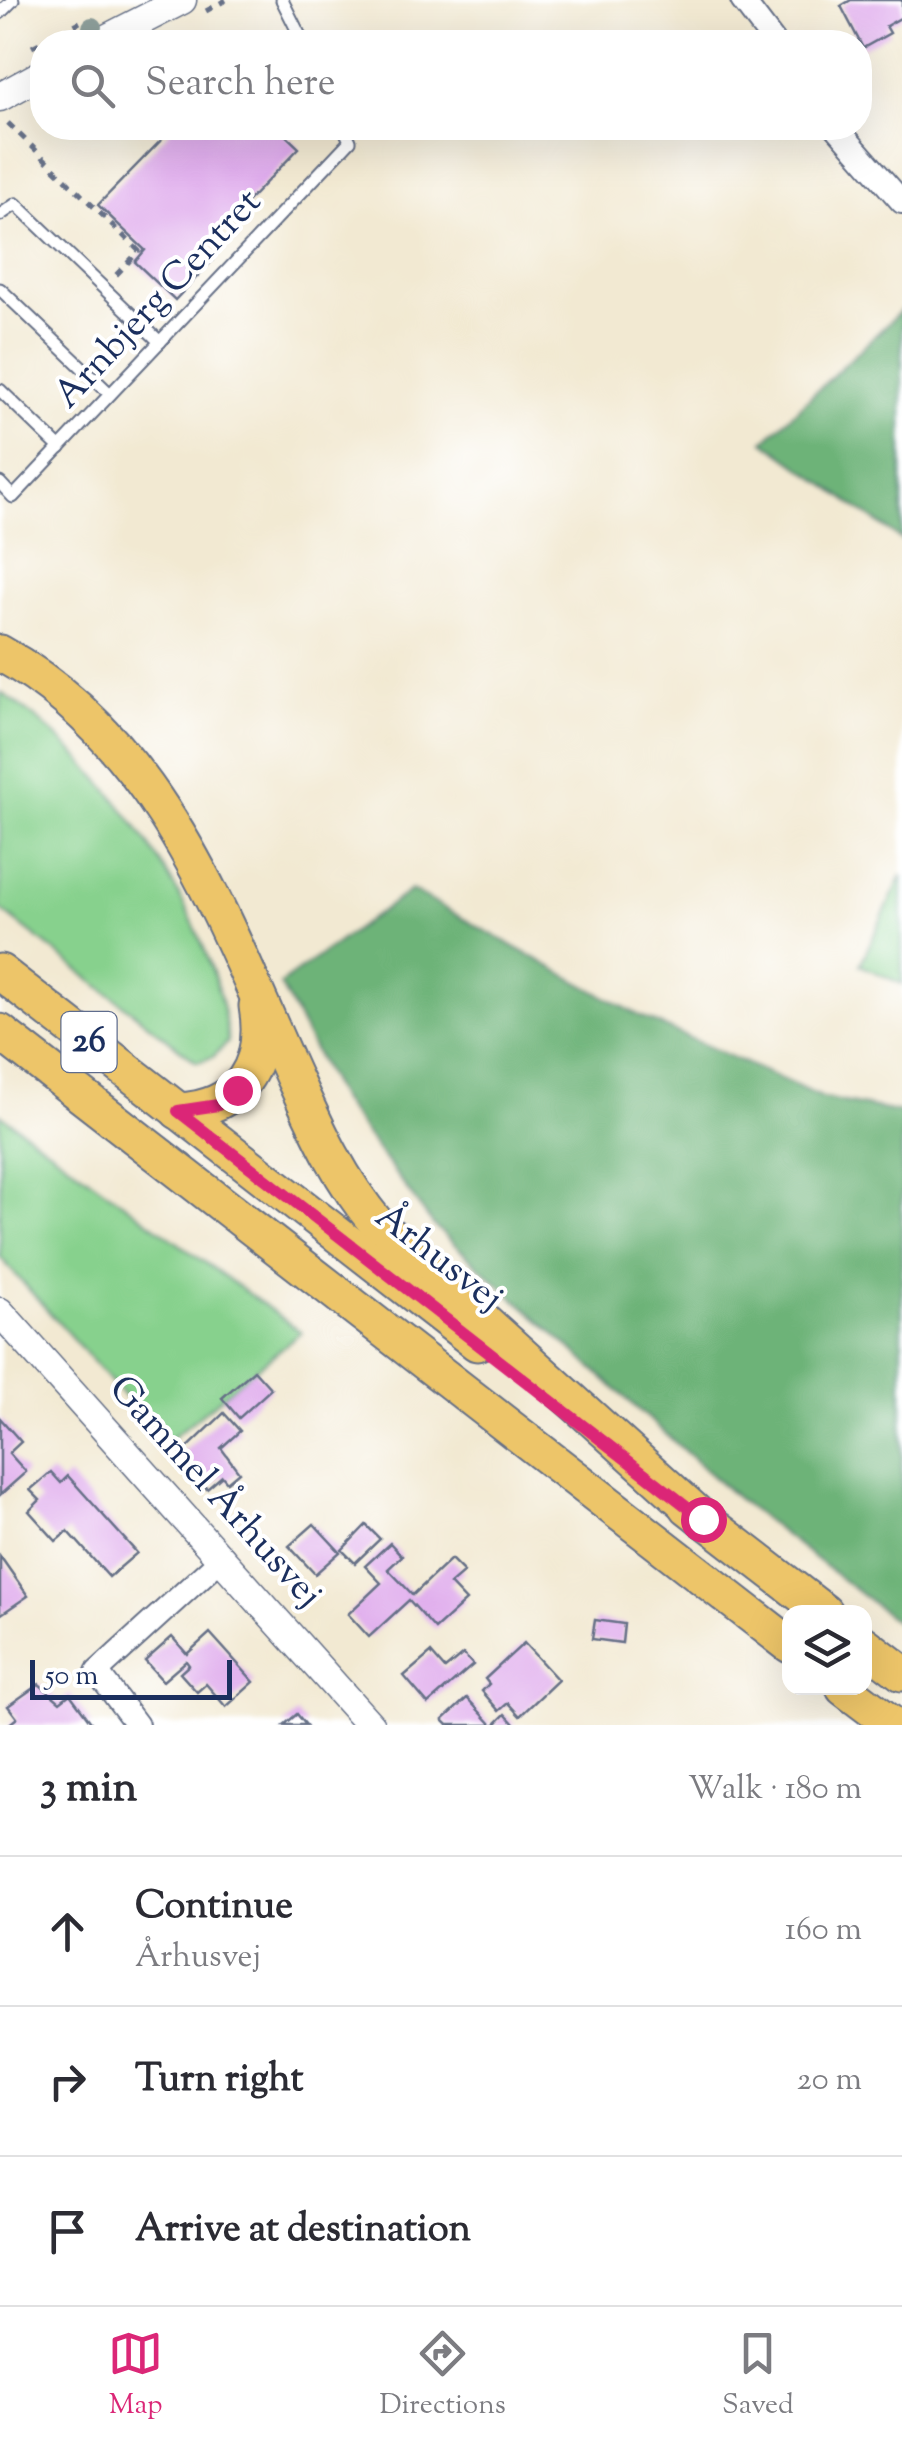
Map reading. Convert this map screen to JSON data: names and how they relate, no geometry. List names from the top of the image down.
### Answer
{
  "streets": {
    "main road": ["26", "Århusvej"],
    "street": ["Gammel Århusvej"],
    "lane": ["Arnbjerg Centret"]
  },
  "scale_bar": "50 m",
  "page": {
    "search": "Search here",
    "scale": "50 m",
    "heading": ["3 min", "Walk · 180 m"],
    "list": [
      ["Continue", "Århusvej", "160 m"],
      ["Turn right", "20 m"],
      "Arrive at destination"
    ],
    "nav": ["Map", "Directions", "Saved"]
  }
}
